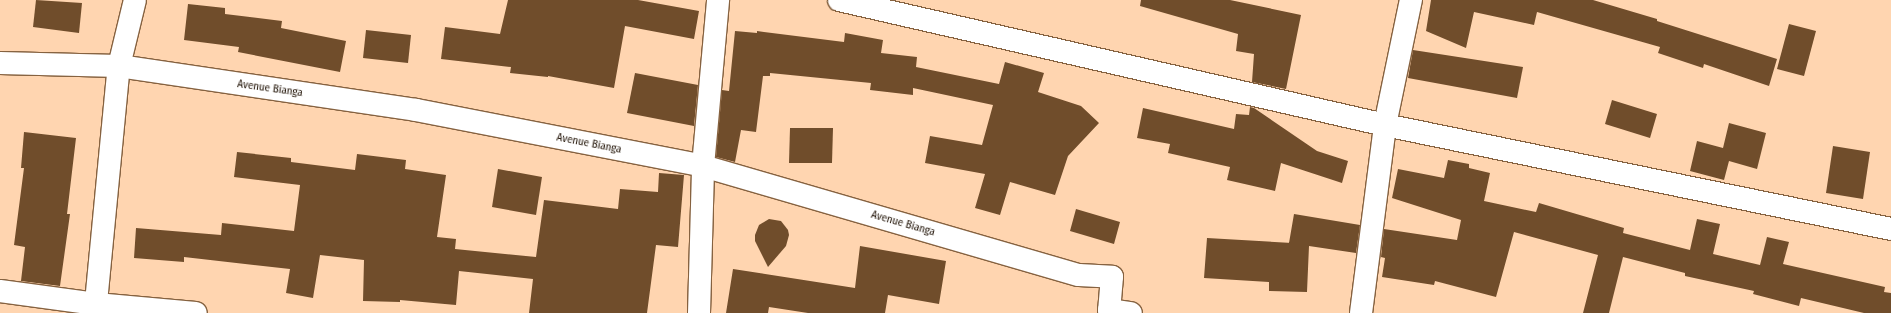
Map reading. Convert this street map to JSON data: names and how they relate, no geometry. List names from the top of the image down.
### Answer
{
  "streets": {
    "street": ["Avenue Bianga"]
  }
}
